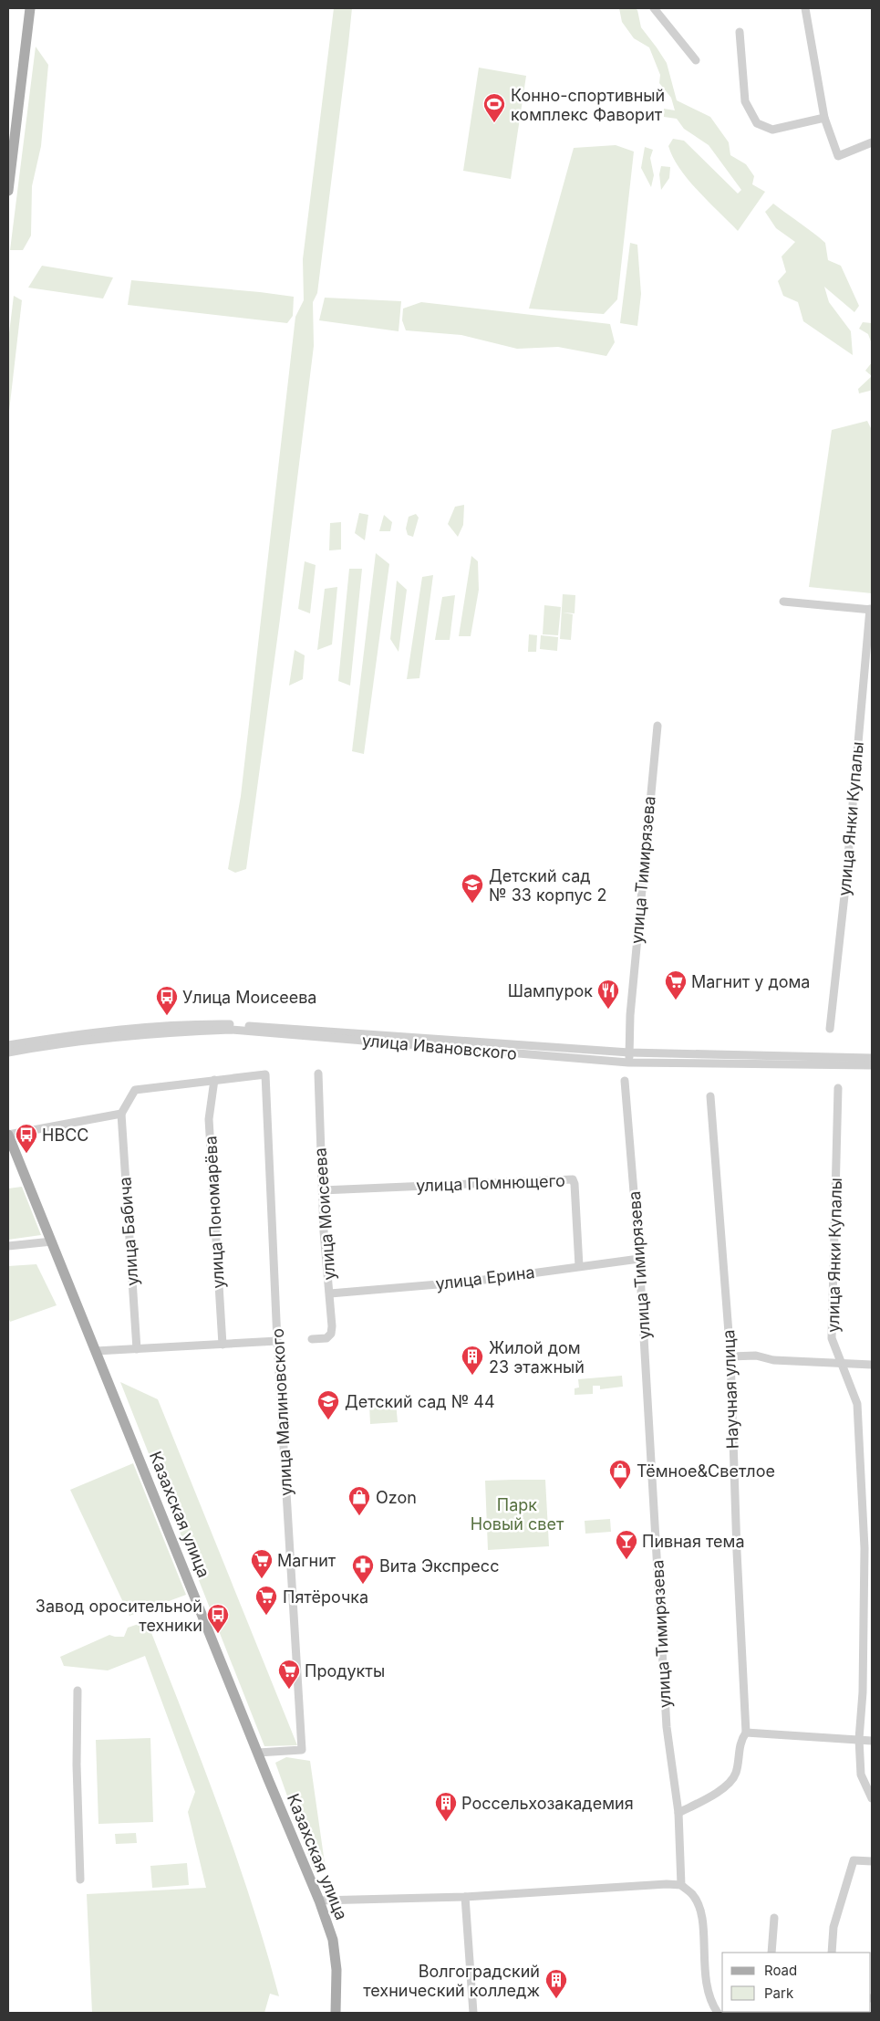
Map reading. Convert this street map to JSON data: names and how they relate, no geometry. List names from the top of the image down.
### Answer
{
  "streets": {
    "main road": ["Казахская улица"],
    "street": [
      "улица Янки Купалы",
      "улица Тимирязева",
      "улица Ивановского",
      "улица Помнющего",
      "улица Пономарёва",
      "улица Моисеева",
      "улица Бабича",
      "улица Ерина",
      "Научная улица",
      "улица Малиновского"
    ]
  },
  "crossings": [
    ["улица Тимирязева", "улица Ивановского"],
    ["улица Тимирязева", "улица Ерина"],
    ["улица Тимирязева", "Научная улица"],
    ["улица Помнющего", "улица Моисеева"],
    ["улица Помнющего", "улица Ерина"],
    ["улица Пономарёва", "улица Малиновского"],
    ["улица Моисеева", "улица Ерина"],
    ["улица Малиновского", "Казахская улица"]
  ],
  "parks": ["Парк Новый свет"],
  "places": {
    "sports": ["Конно-спортивный комплекс Фаворит"],
    "school or university": ["Детский сад № 33 корпус 2", "Детский сад № 44"],
    "supermarket": [
      "Магнит у дома",
      "Магнит",
      "Пятёрочка",
      "Продукты"
    ],
    "restaurant": ["Шампурок"],
    "bus stop": ["Улица Моисеева", "НВСС", "Завод оросительной техники"],
    "building": ["Жилой дом 23 этажный", "Россельхозакадемия", "Волгоградский технический колледж"],
    "shop": ["Тёмное&Светлое", "Ozon"],
    "bar": ["Пивная тема"],
    "pharmacy": ["Вита Экспресс"]
  },
  "legend": ["Road", "Park"]
}
